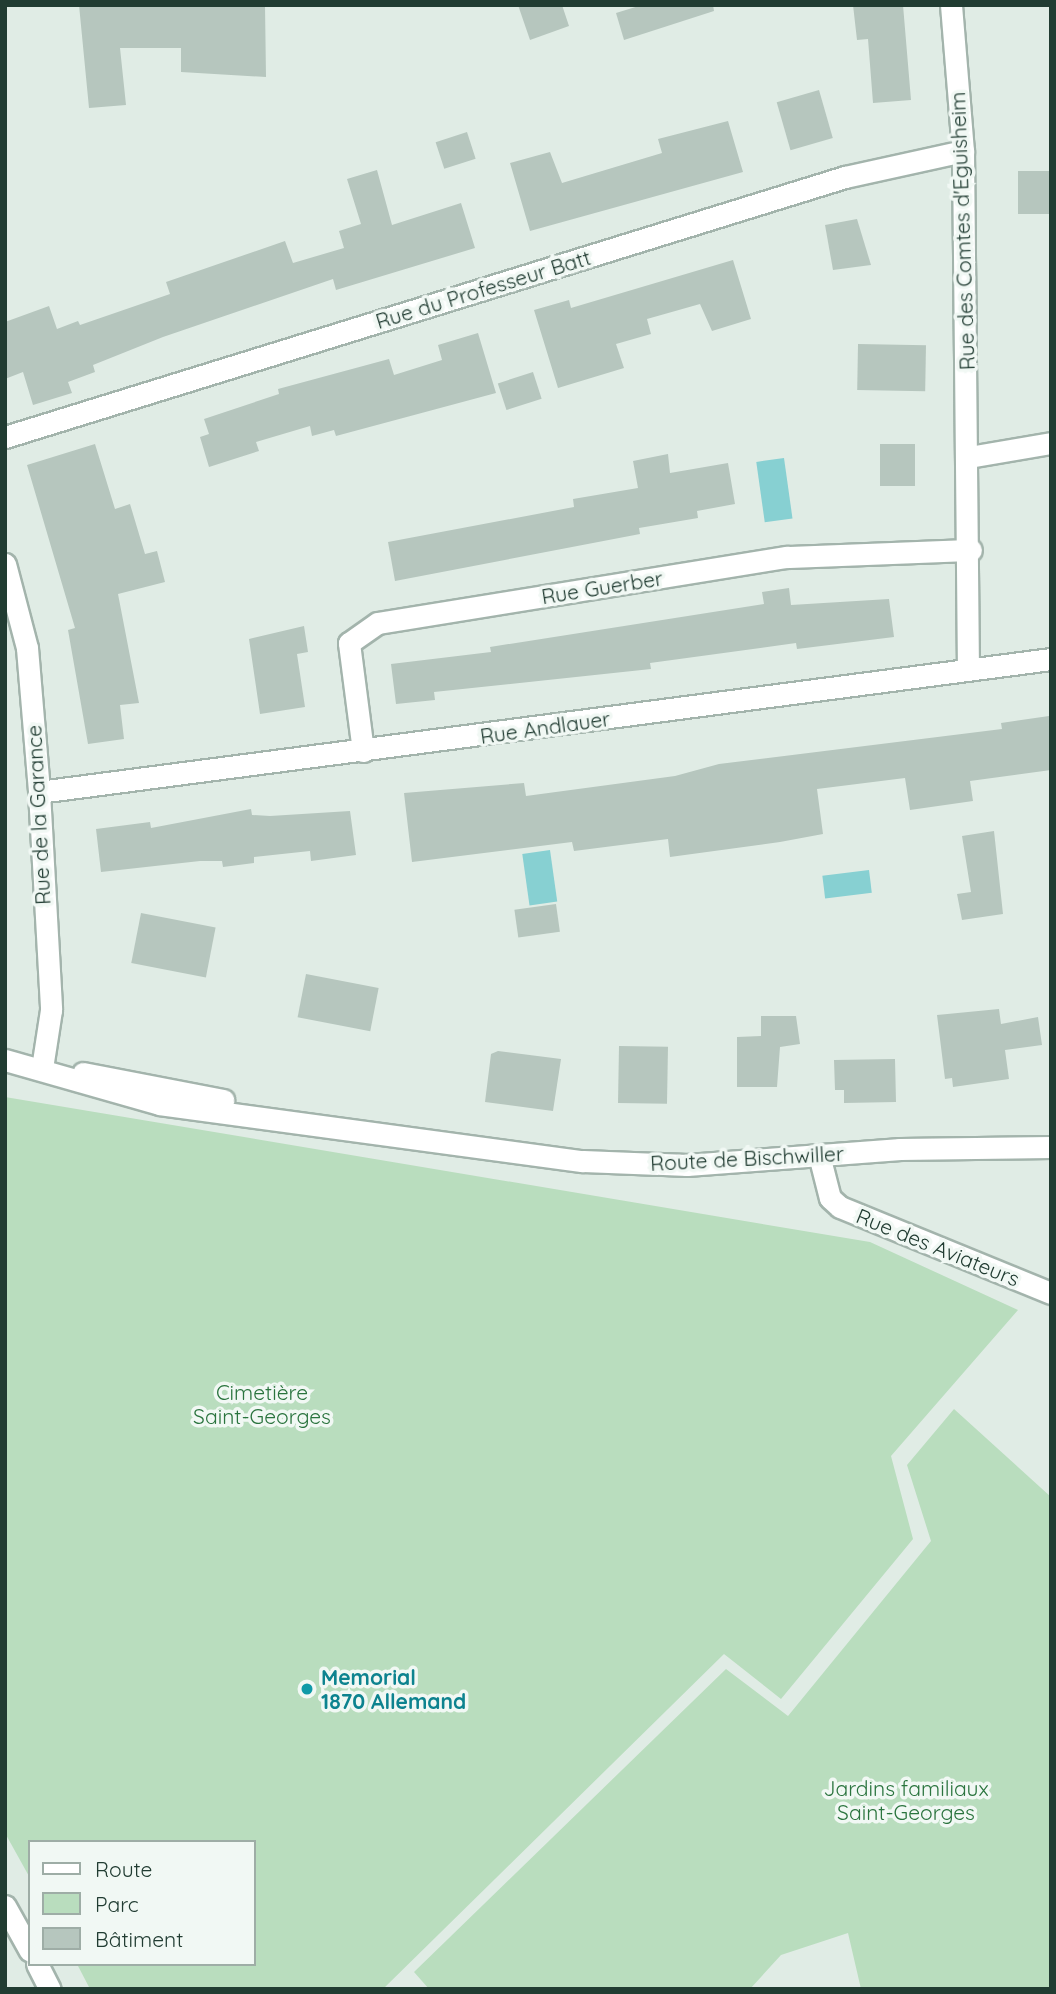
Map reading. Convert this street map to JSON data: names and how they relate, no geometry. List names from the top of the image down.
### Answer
{
  "streets": {
    "street": [
      "Rue des Comtes d'Eguisheim",
      "Rue du Professeur Batt",
      "Rue Guerber",
      "Rue Andlauer",
      "Rue de la Garance",
      "Route de Bischwiller",
      "Rue des Aviateurs"
    ]
  },
  "crossings": [
    ["Rue des Comtes d'Eguisheim", "Rue du Professeur Batt"],
    ["Rue des Comtes d'Eguisheim", "Rue Guerber"],
    ["Rue des Comtes d'Eguisheim", "Rue Andlauer"],
    ["Rue Guerber", "Rue Andlauer"],
    ["Rue Andlauer", "Rue de la Garance"],
    ["Rue de la Garance", "Route de Bischwiller"],
    ["Route de Bischwiller", "Rue des Aviateurs"]
  ],
  "parks": ["Cimetière Saint-Georges", "Jardins familiaux Saint-Georges"],
  "places": ["Memorial 1870 Allemand"],
  "legend": ["Route", "Parc", "Bâtiment"]
}
